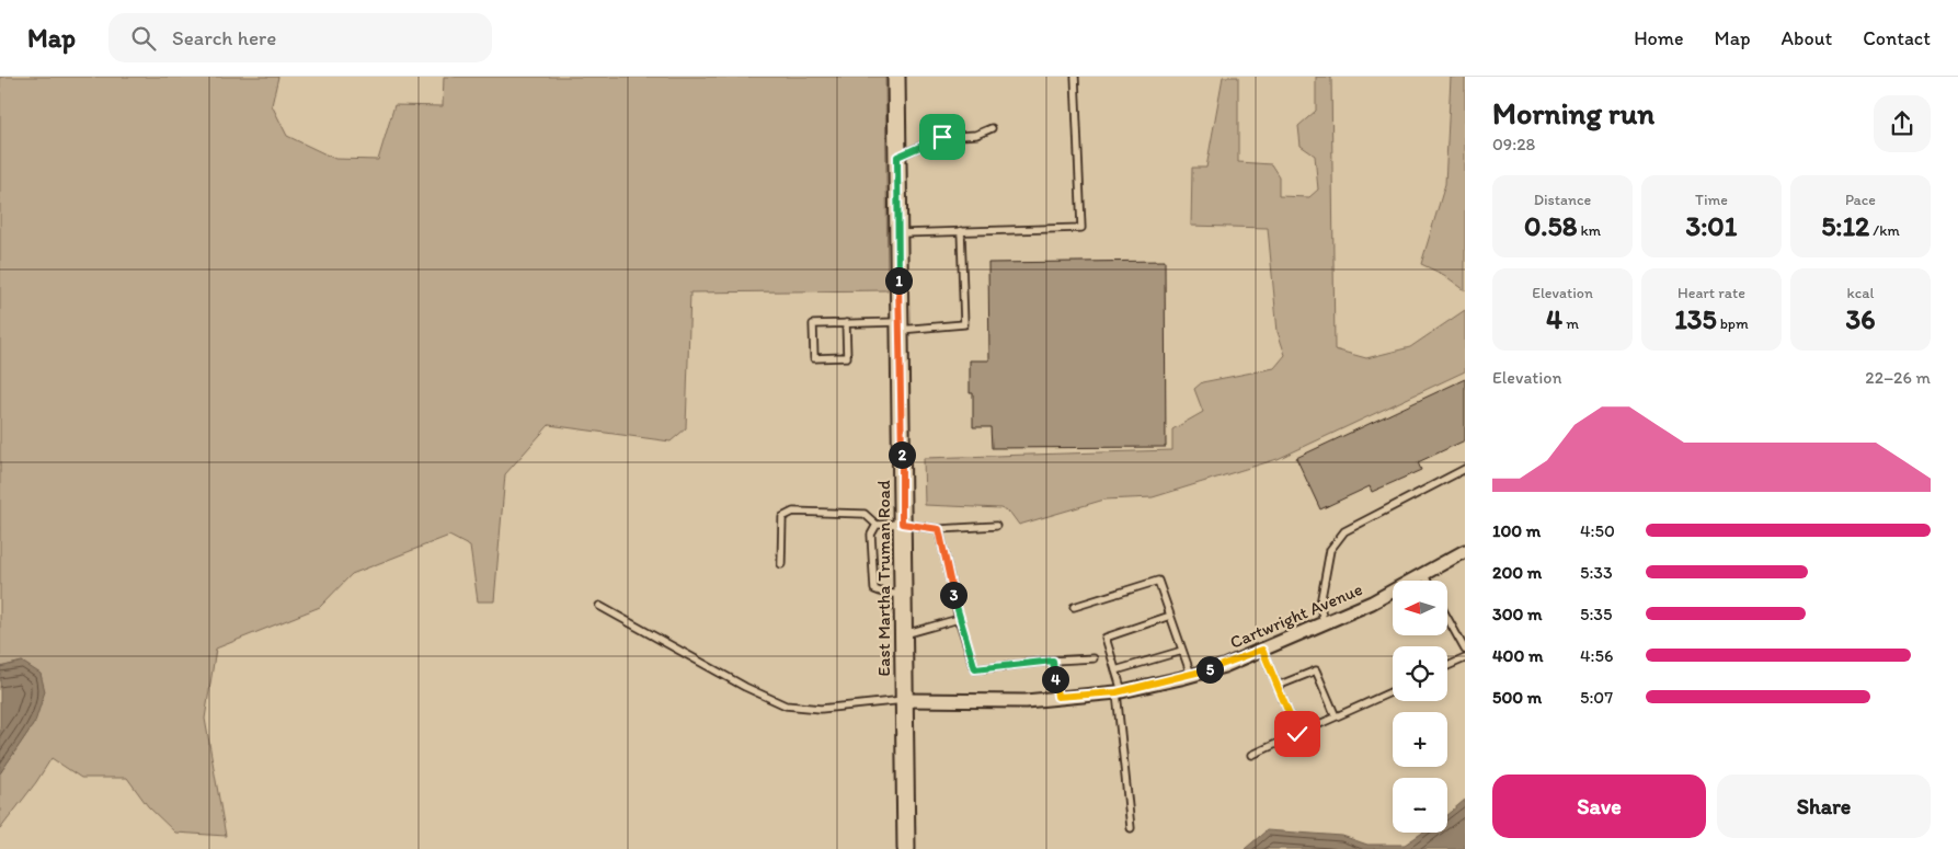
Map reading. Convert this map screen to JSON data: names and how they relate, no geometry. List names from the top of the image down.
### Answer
{
  "streets": {
    "main road": ["East Martha Truman Road"],
    "street": ["Cartwright Avenue"]
  },
  "crossings": [
    ["East Martha Truman Road", "Cartwright Avenue"]
  ],
  "north": "left",
  "page": {
    "header": "Map",
    "search": "Search here",
    "nav": [
      "Home",
      "Map",
      "About",
      "Contact"
    ],
    "heading": ["Morning run", "09:28"],
    "stats": [
      ["Distance", "0.58 km"],
      ["Time", "3:01"],
      ["Pace", "5:12 /km"],
      ["Elevation", "4 m"],
      ["Heart rate", "135 bpm"],
      ["kcal", "36"]
    ],
    "pins": [
      "1",
      "2",
      "3",
      "5",
      "4"
    ],
    "chart": ["Elevation", "22–26 m"],
    "list": [
      {
        "name": "100 m",
        "note": "4:50"
      },
      {
        "name": "200 m",
        "note": "5:33"
      },
      {
        "name": "300 m",
        "note": "5:35"
      },
      {
        "name": "400 m",
        "note": "4:56"
      },
      {
        "name": "500 m",
        "note": "5:07"
      }
    ],
    "map_buttons": ["+", "−"],
    "buttons": ["Save", "Share"]
  }
}
